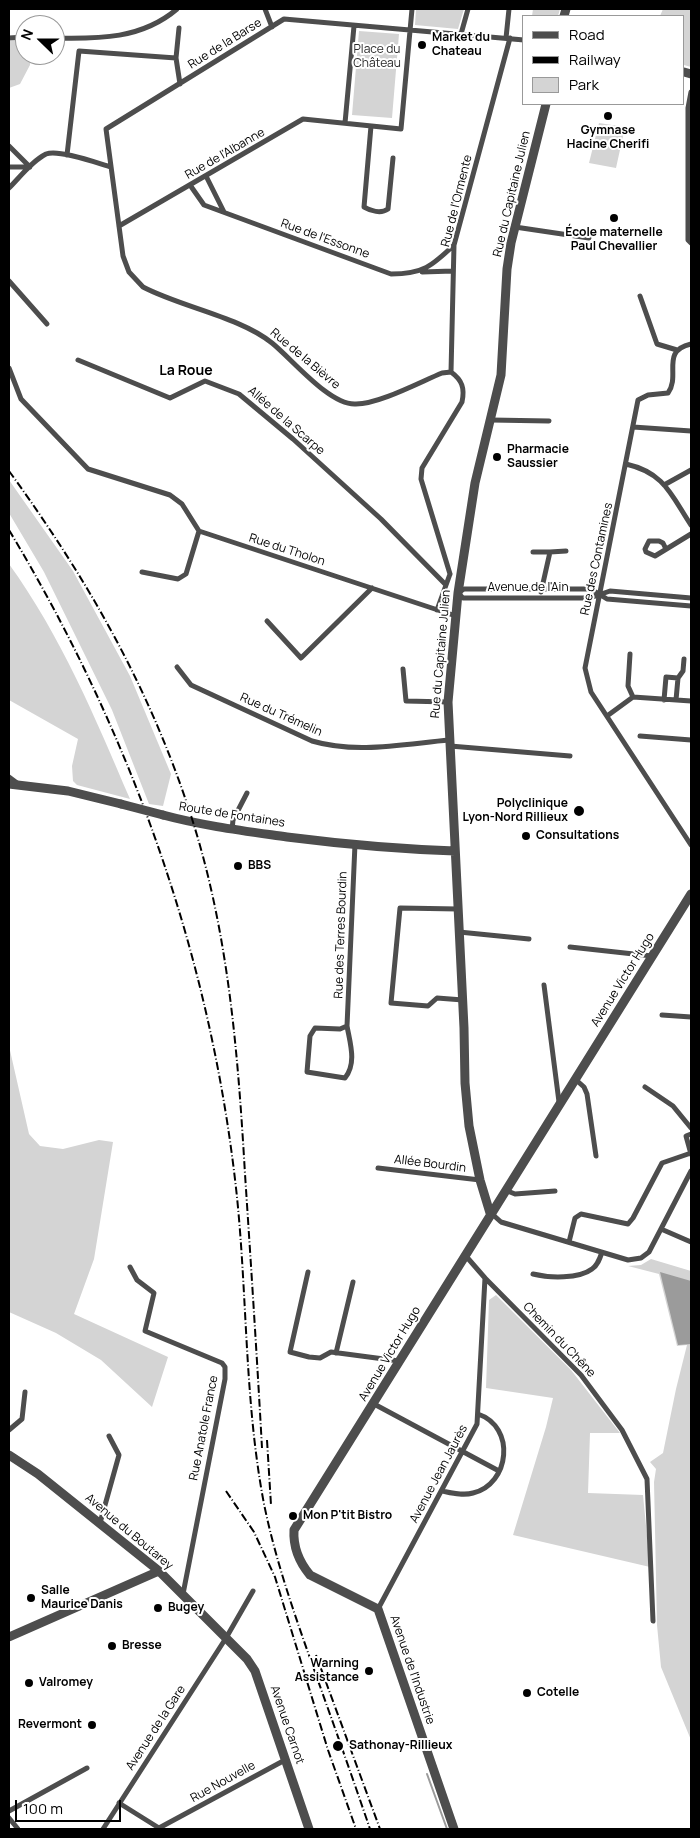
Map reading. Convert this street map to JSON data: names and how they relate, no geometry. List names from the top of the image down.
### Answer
{
  "streets": {
    "street": [
      "Rue de la Barse",
      "Rue de l'Albanne",
      "Rue du Capitaine Julien",
      "Rue de l'Ormente",
      "Rue de l'Essonne",
      "Rue de la Bièvre",
      "Allée de la Scarpe",
      "Rue du Tholon",
      "Rue des Contamines",
      "Avenue de l'Ain",
      "Rue du Trémelin",
      "Route de Fontaines",
      "Rue des Terres Bourdin",
      "Avenue Victor Hugo",
      "Allée Bourdin",
      "Chemin du Chêne",
      "Rue Anatole France",
      "Avenue Jean Jaurès",
      "Avenue du Boutarey",
      "Avenue de l'Industrie",
      "Avenue Carnot",
      "Avenue de la Gare",
      "Rue Nouvelle"
    ]
  },
  "crossings": [
    ["Rue de la Barse", "Rue de l'Ormente"],
    ["Rue de la Barse", "Rue de la Bièvre"],
    ["Rue de l'Albanne", "Rue de l'Essonne"],
    ["Rue de l'Albanne", "Rue de la Bièvre"],
    ["Rue du Capitaine Julien", "Rue du Tholon"],
    ["Rue du Capitaine Julien", "Avenue de l'Ain"],
    ["Rue du Capitaine Julien", "Rue du Trémelin"],
    ["Rue du Capitaine Julien", "Route de Fontaines"],
    ["Rue du Capitaine Julien", "Avenue Victor Hugo"],
    ["Rue du Capitaine Julien", "Allée Bourdin"],
    ["Rue de l'Ormente", "Rue de l'Essonne"],
    ["Rue de l'Ormente", "Rue de la Bièvre"],
    ["Rue des Contamines", "Avenue de l'Ain"],
    ["Route de Fontaines", "Rue des Terres Bourdin"],
    ["Avenue Victor Hugo", "Avenue de l'Industrie"],
    ["Chemin du Chêne", "Avenue Jean Jaurès"],
    ["Rue Anatole France", "Avenue du Boutarey"],
    ["Avenue Jean Jaurès", "Avenue de l'Industrie"],
    ["Avenue du Boutarey", "Avenue Carnot"],
    ["Avenue du Boutarey", "Avenue de la Gare"],
    ["Avenue Carnot", "Avenue de la Gare"],
    ["Avenue Carnot", "Rue Nouvelle"],
    ["Avenue de la Gare", "Rue Nouvelle"]
  ],
  "districts": ["La Roue"],
  "parks": ["Place du Château"],
  "places": [
    "Market du Chateau",
    "Gymnase Hacine Cherifi",
    "École maternelle Paul Chevallier",
    "Pharmacie Saussier",
    "Polyclinique Lyon-Nord Rillieux",
    "Consultations",
    "BBS",
    "Mon P'tit Bistro",
    "Salle Maurice Danis",
    "Bugey",
    "Bresse",
    "Warning Assistance",
    "Valromey",
    "Cotelle",
    "Revermont",
    "Sathonay-Rillieux"
  ],
  "legend": ["Road", "Railway", "Park"],
  "scale_bar": "100 m",
  "north": "left"
}
